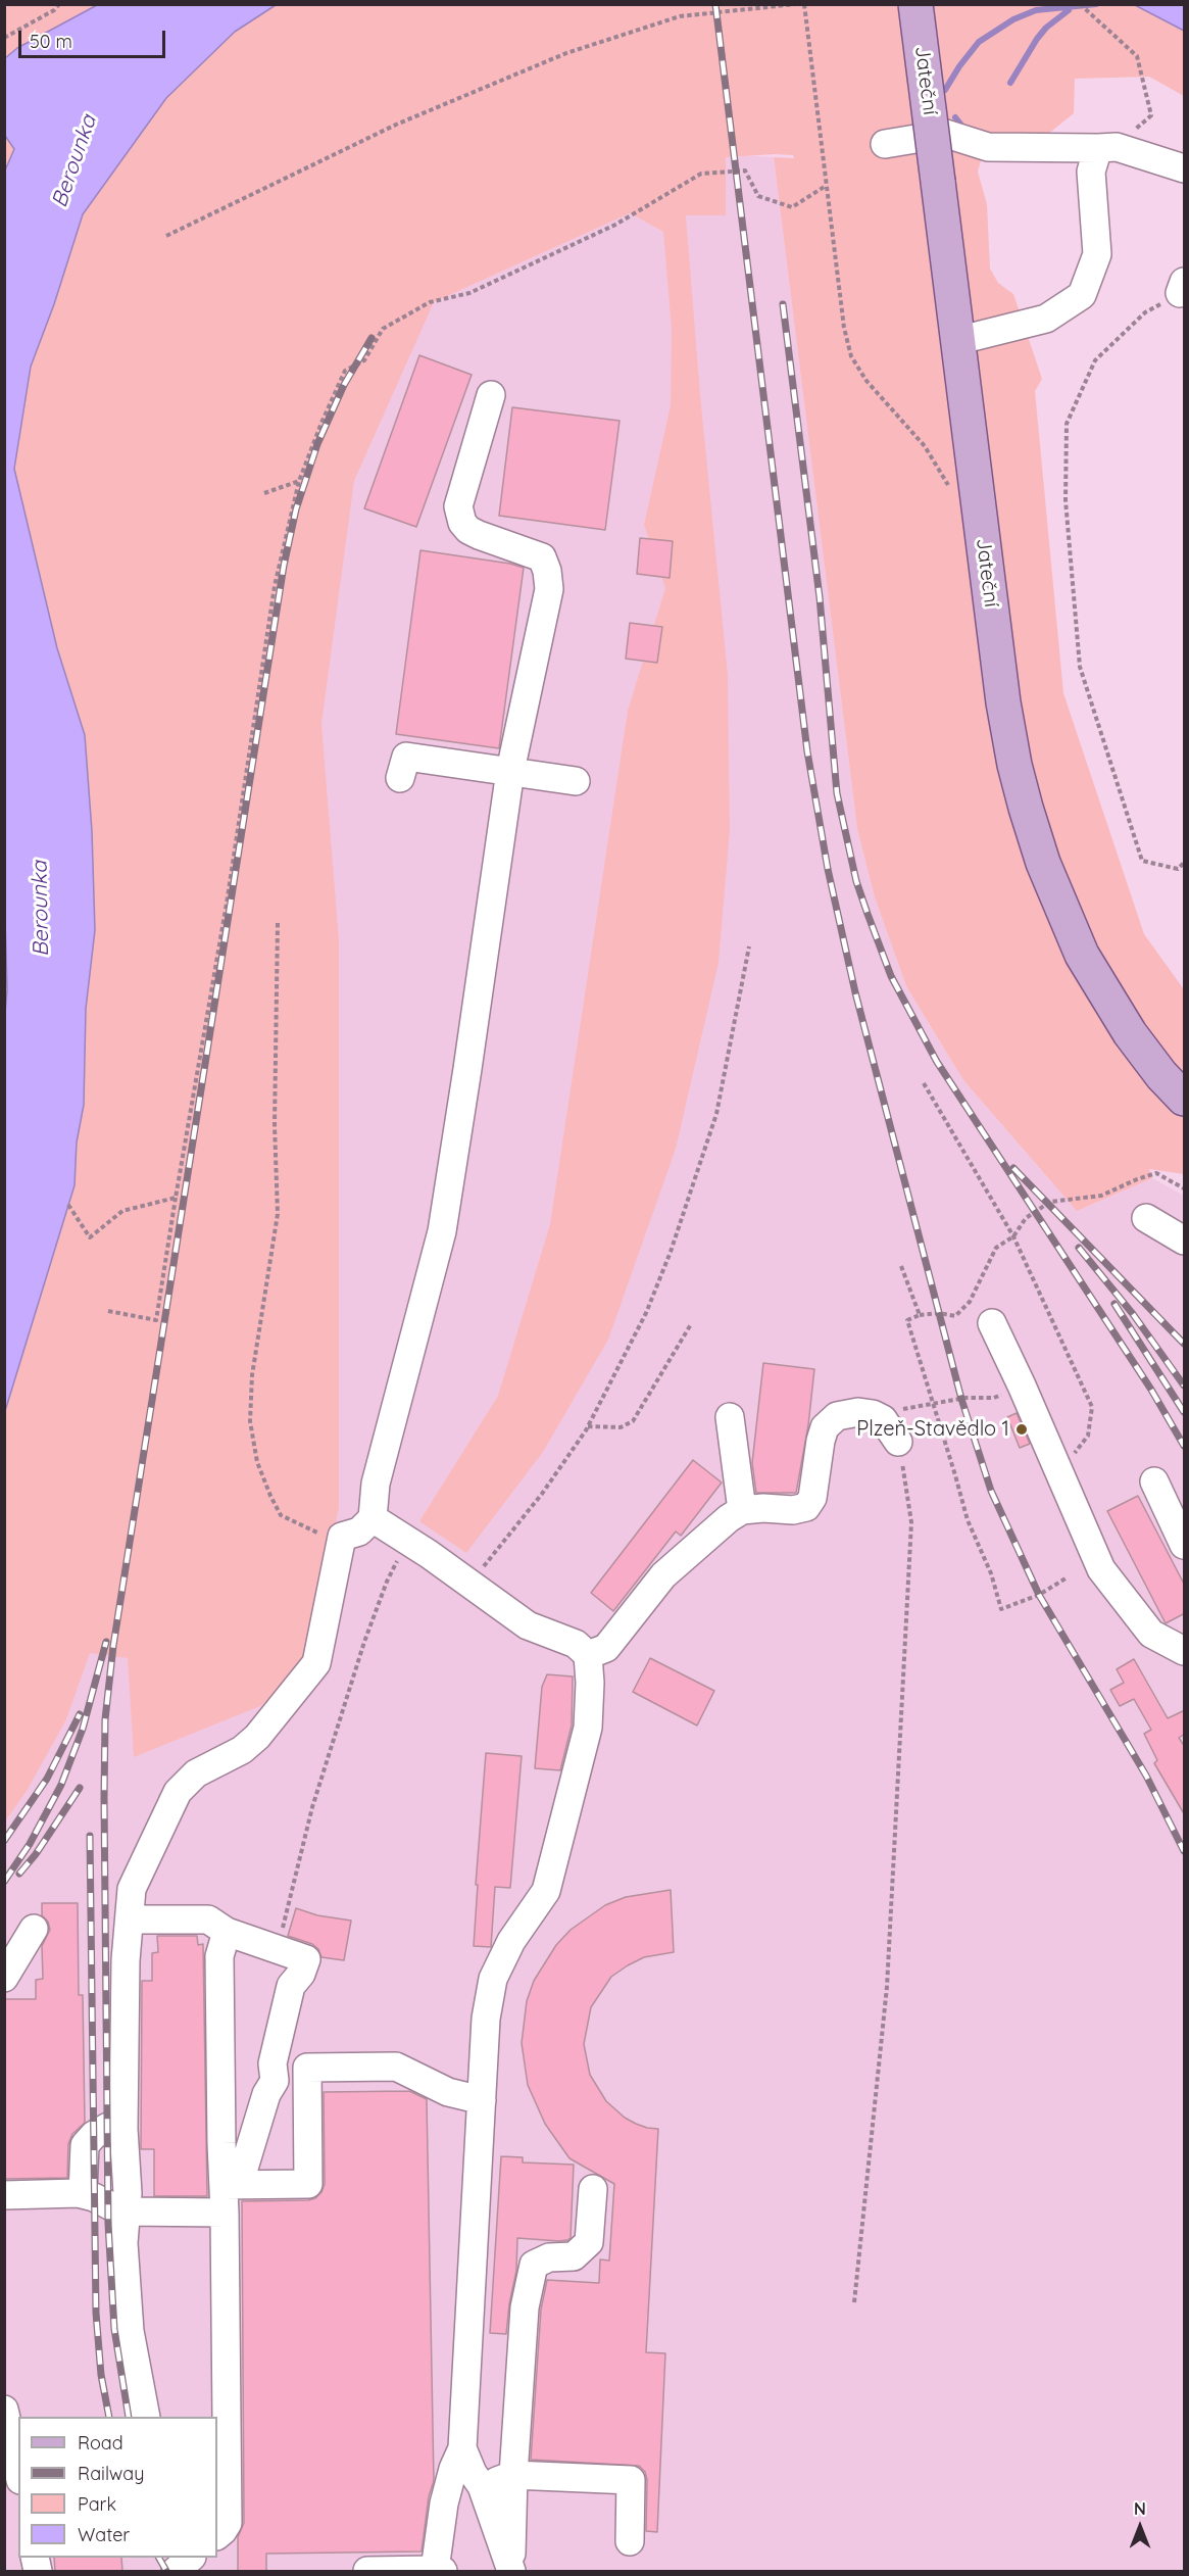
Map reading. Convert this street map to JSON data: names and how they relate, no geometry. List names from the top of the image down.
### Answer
{
  "streets": {
    "main road": ["Jateční"]
  },
  "water": ["Berounka"],
  "places": ["Plzeň-Stavědlo 1"],
  "legend": [
    "Road",
    "Railway",
    "Park",
    "Water"
  ],
  "scale_bar": "50 m",
  "north": "top"
}
